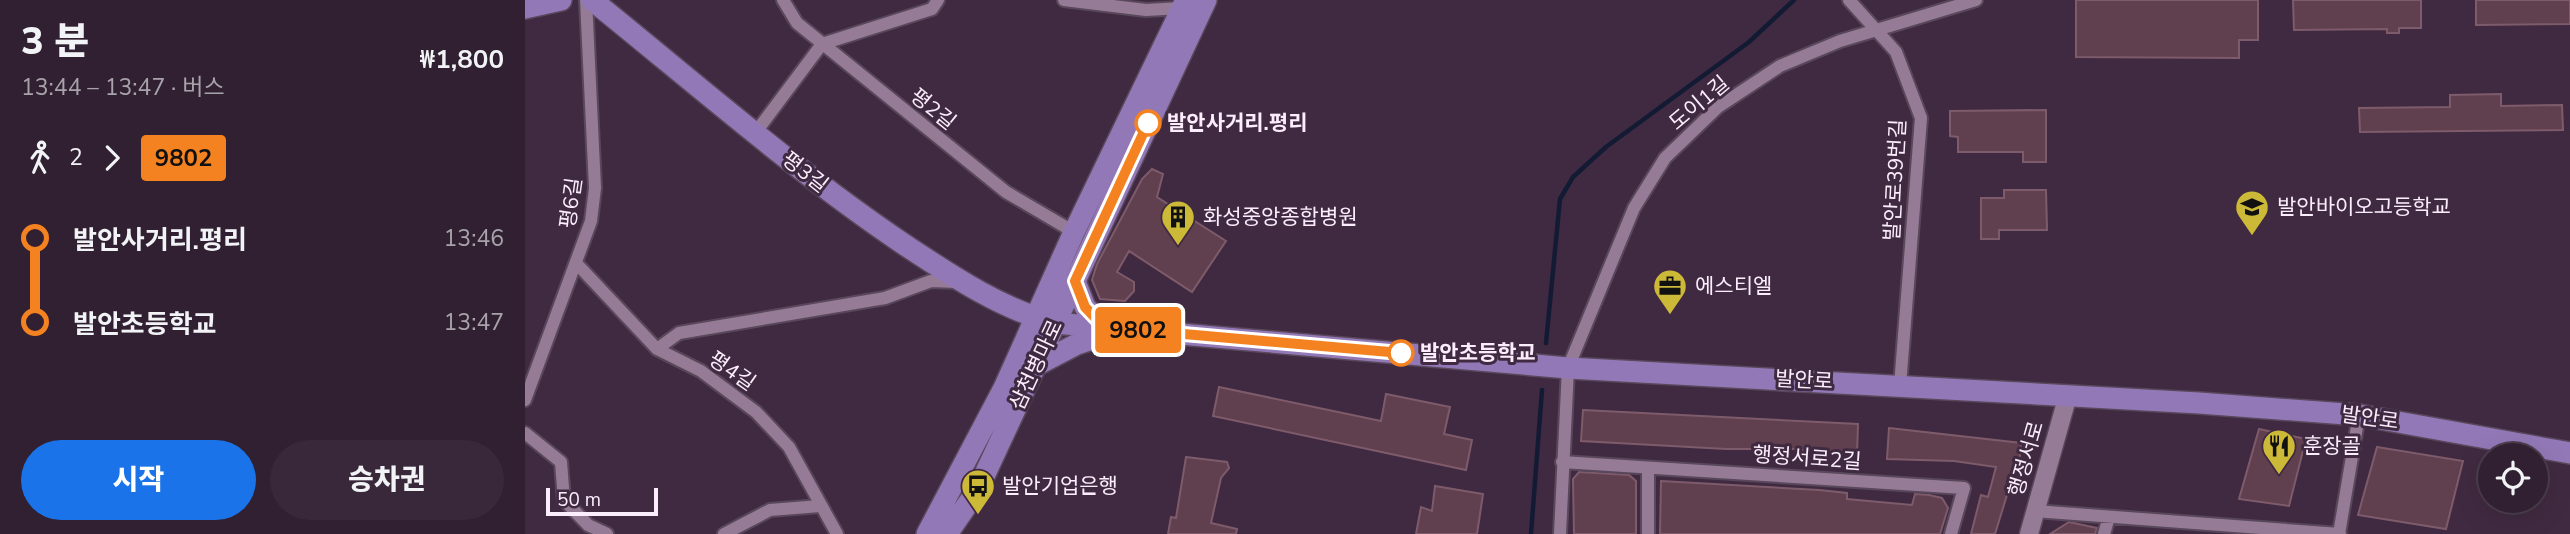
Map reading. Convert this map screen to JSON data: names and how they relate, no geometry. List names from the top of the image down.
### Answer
{
  "streets": {
    "main road": ["평3길", "삼천병마로", "발안로"],
    "street": [
      "도이1길",
      "평2길",
      "발안로39번길",
      "평6길",
      "평4길",
      "행정서로2길",
      "행정서로"
    ]
  },
  "crossings": [
    ["도이1길", "발안로39번길"],
    ["도이1길", "발안로"],
    ["평2길", "삼천병마로"],
    ["평3길", "삼천병마로"],
    ["평3길", "발안로"],
    ["발안로39번길", "발안로"],
    ["평6길", "평4길"],
    ["삼천병마로", "발안로"],
    ["발안로", "행정서로"]
  ],
  "places": {
    "other": ["발안사거리.평리", "발안초등학교"],
    "school or university": ["발안바이오고등학교"],
    "building": ["화성중앙종합병원"],
    "office": ["에스티엘"],
    "restaurant": ["훈장골"],
    "bus stop": ["발안기업은행"]
  },
  "lines": ["bus line 9802"],
  "scale_bar": "50 m",
  "page": {
    "heading": ["3 분", "13:44 – 13:47 · 버스", "₩1,800"],
    "on_map": "9802",
    "legs": ["2", "9802"],
    "list": [
      {
        "name": "발안사거리.평리",
        "value": "13:46"
      },
      {
        "name": "발안초등학교",
        "value": "13:47"
      }
    ],
    "buttons": ["시작", "승차권"],
    "scale": "50 m"
  }
}
